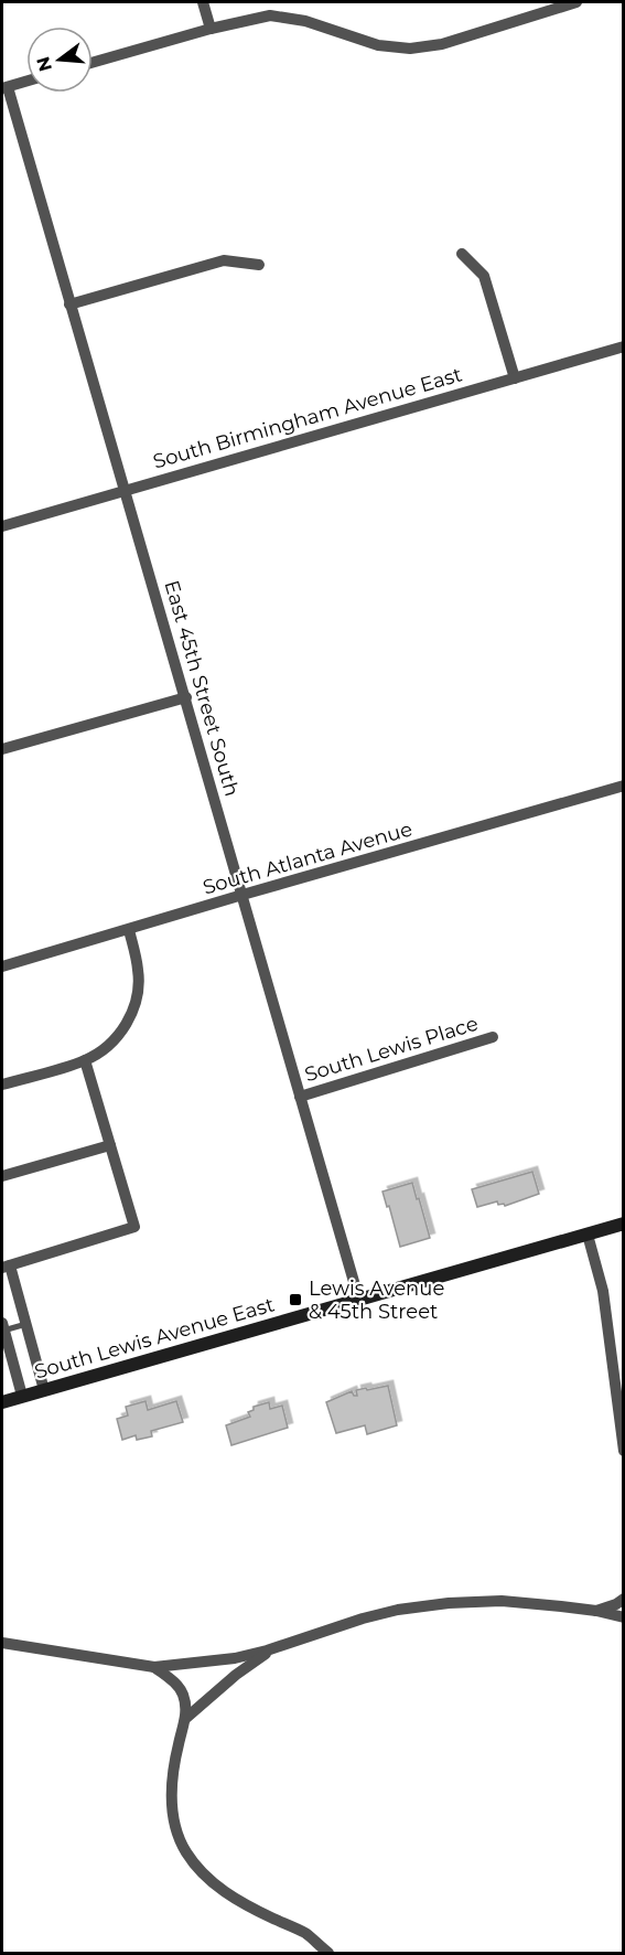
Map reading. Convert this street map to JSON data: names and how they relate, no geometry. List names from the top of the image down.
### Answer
{
  "streets": {
    "main road": ["South Lewis Avenue East"],
    "street": [
      "South Birmingham Avenue East",
      "East 45th Street South",
      "South Atlanta Avenue",
      "South Lewis Place"
    ]
  },
  "crossings": [
    ["South Birmingham Avenue East", "East 45th Street South"],
    ["East 45th Street South", "South Atlanta Avenue"],
    ["East 45th Street South", "South Lewis Place"],
    ["East 45th Street South", "South Lewis Avenue East"]
  ],
  "places": {
    "transit": ["Lewis Avenue & 45th Street"]
  },
  "north": "left"
}
